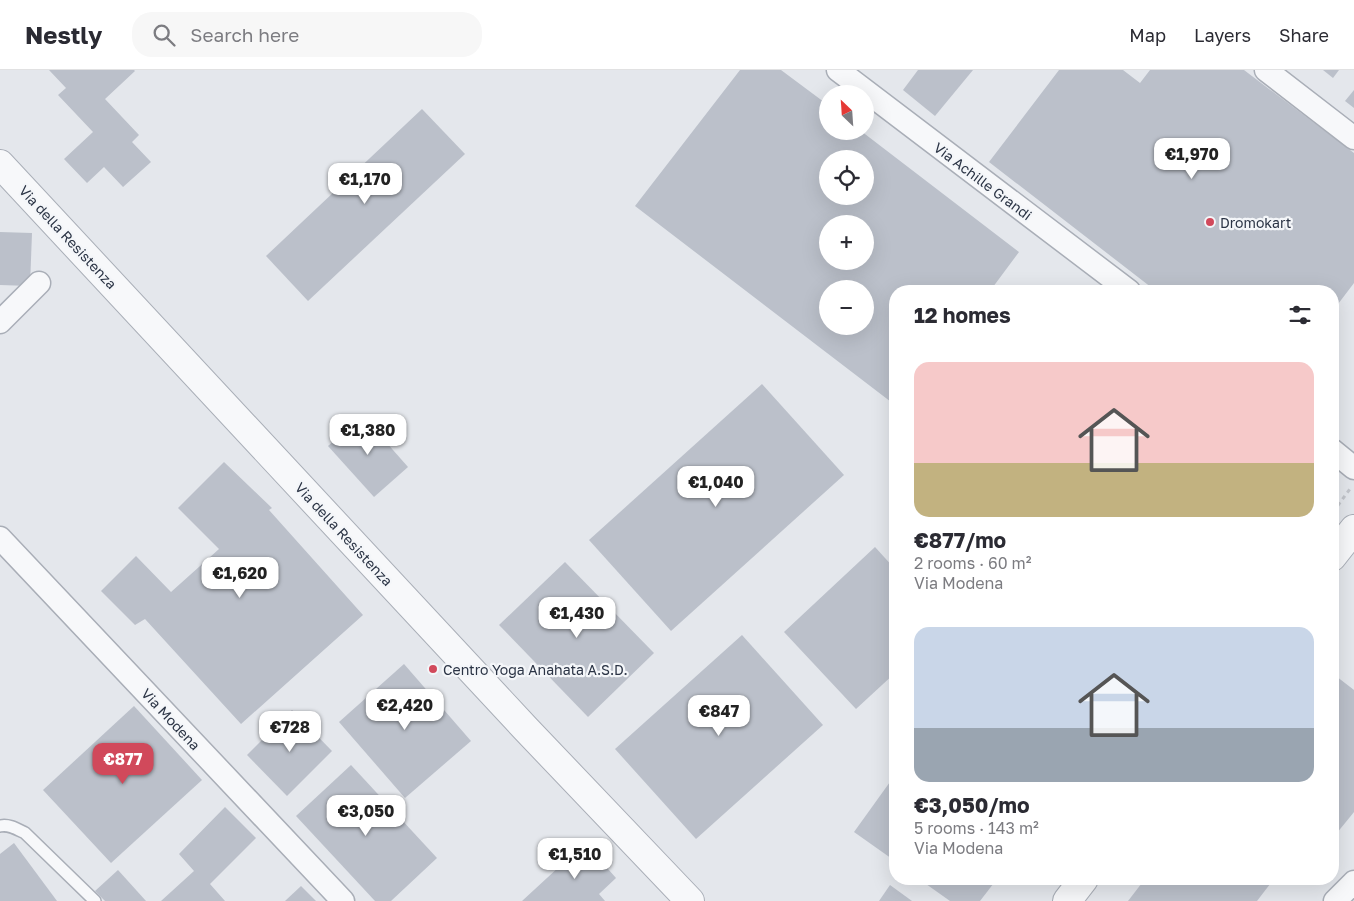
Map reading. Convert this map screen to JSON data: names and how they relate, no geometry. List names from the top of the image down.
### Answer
{
  "streets": {
    "street": ["Via Achille Grandi", "Via della Resistenza", "Via Modena"]
  },
  "places": ["Dromokart", "Centro Yoga Anahata A.S.D."],
  "north": "top left",
  "page": {
    "header": "Nestly",
    "search": "Search here",
    "nav": ["Map", "Layers", "Share"],
    "map_buttons": ["+", "−"],
    "price": [
      "€1,970",
      "€1,170",
      "€1,380",
      "€1,040",
      "€1,620",
      "€1,430",
      "€2,420",
      "€847",
      "€728",
      "€877",
      "€3,050",
      "€1,510"
    ],
    "heading": "12 homes",
    "list": [
      {
        "name": "€877/mo",
        "note": "2 rooms · 60 m² · Via Modena"
      },
      {
        "name": "€3,050/mo",
        "note": "5 rooms · 143 m² · Via Modena"
      }
    ]
  }
}
